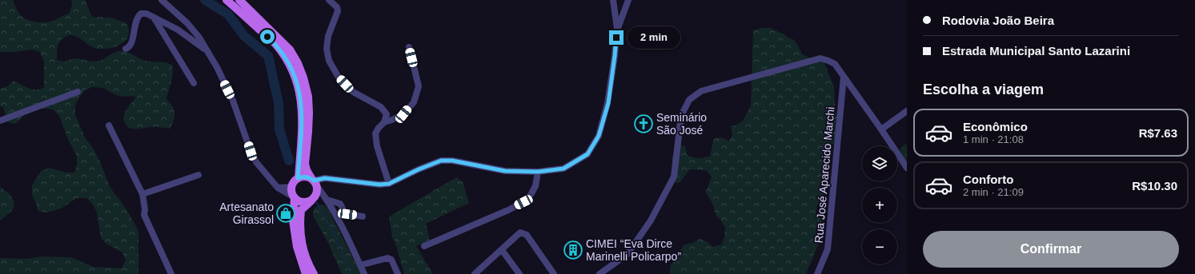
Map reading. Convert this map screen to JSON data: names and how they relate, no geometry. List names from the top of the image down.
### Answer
{
  "streets": {
    "street": ["Rua José Aparecido Marchi"]
  },
  "places": {
    "church": ["Seminário São José"],
    "shop": ["Artesanato Girassol"],
    "building": ["CIMEI “Eva Dirce Marinelli Policarpo”"]
  },
  "page": {
    "banner": ["Rodovia João Beira", "Estrada Municipal Santo Lazarini"],
    "bubble": "2 min",
    "heading": "Escolha a viagem",
    "list": [
      {
        "name": "Econômico",
        "note": "1 min · 21:08",
        "value": "R$7.63"
      },
      {
        "name": "Conforto",
        "note": "2 min · 21:09",
        "value": "R$10.30"
      }
    ],
    "map_buttons": ["+", "−"],
    "buttons": "Confirmar"
  }
}
